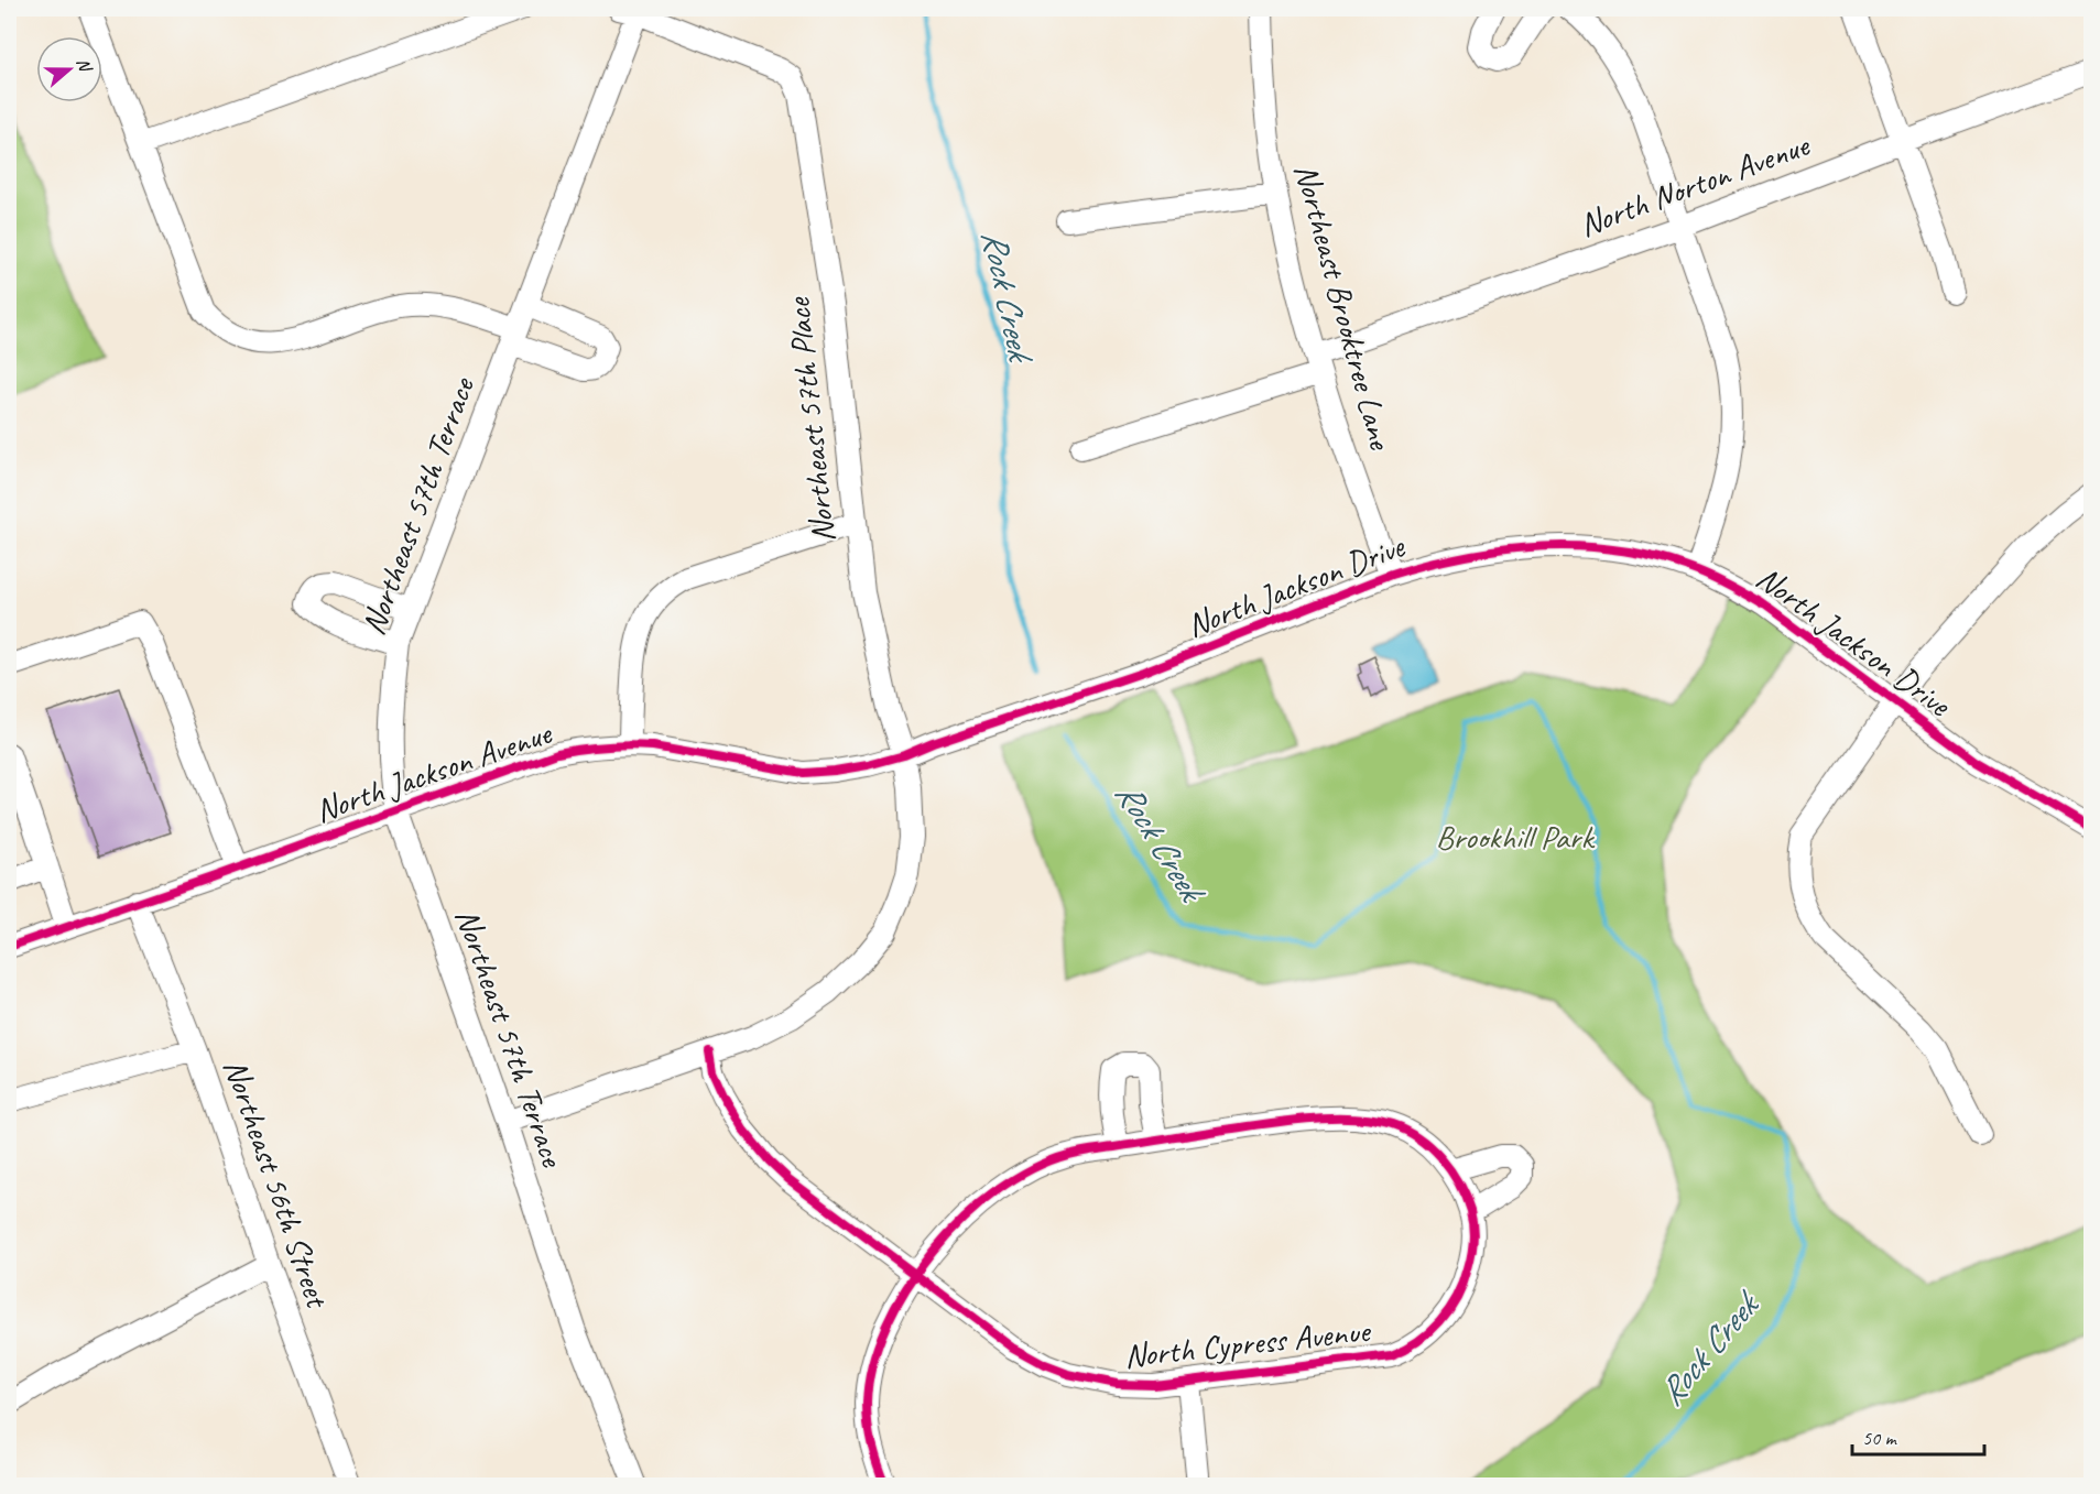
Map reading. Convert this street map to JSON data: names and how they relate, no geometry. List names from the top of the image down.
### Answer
{
  "streets": {
    "street": [
      "North Norton Avenue",
      "Northeast Brooktree Lane",
      "Northeast 57th Place",
      "Northeast 57th Terrace",
      "North Jackson Drive",
      "North Jackson Avenue",
      "Northeast 56th Street",
      "North Cypress Avenue"
    ]
  },
  "crossings": [
    ["North Norton Avenue", "Northeast Brooktree Lane"],
    ["Northeast Brooktree Lane", "North Jackson Drive"],
    ["Northeast 57th Place", "Northeast 57th Terrace"],
    ["Northeast 57th Place", "North Jackson Avenue"],
    ["Northeast 57th Place", "North Cypress Avenue"],
    ["Northeast 57th Terrace", "North Jackson Avenue"],
    ["North Jackson Drive", "North Jackson Avenue"],
    ["North Jackson Avenue", "Northeast 56th Street"]
  ],
  "water": ["Rock Creek"],
  "parks": ["Brookhill Park"],
  "scale_bar": "50 m",
  "north": "right"
}
